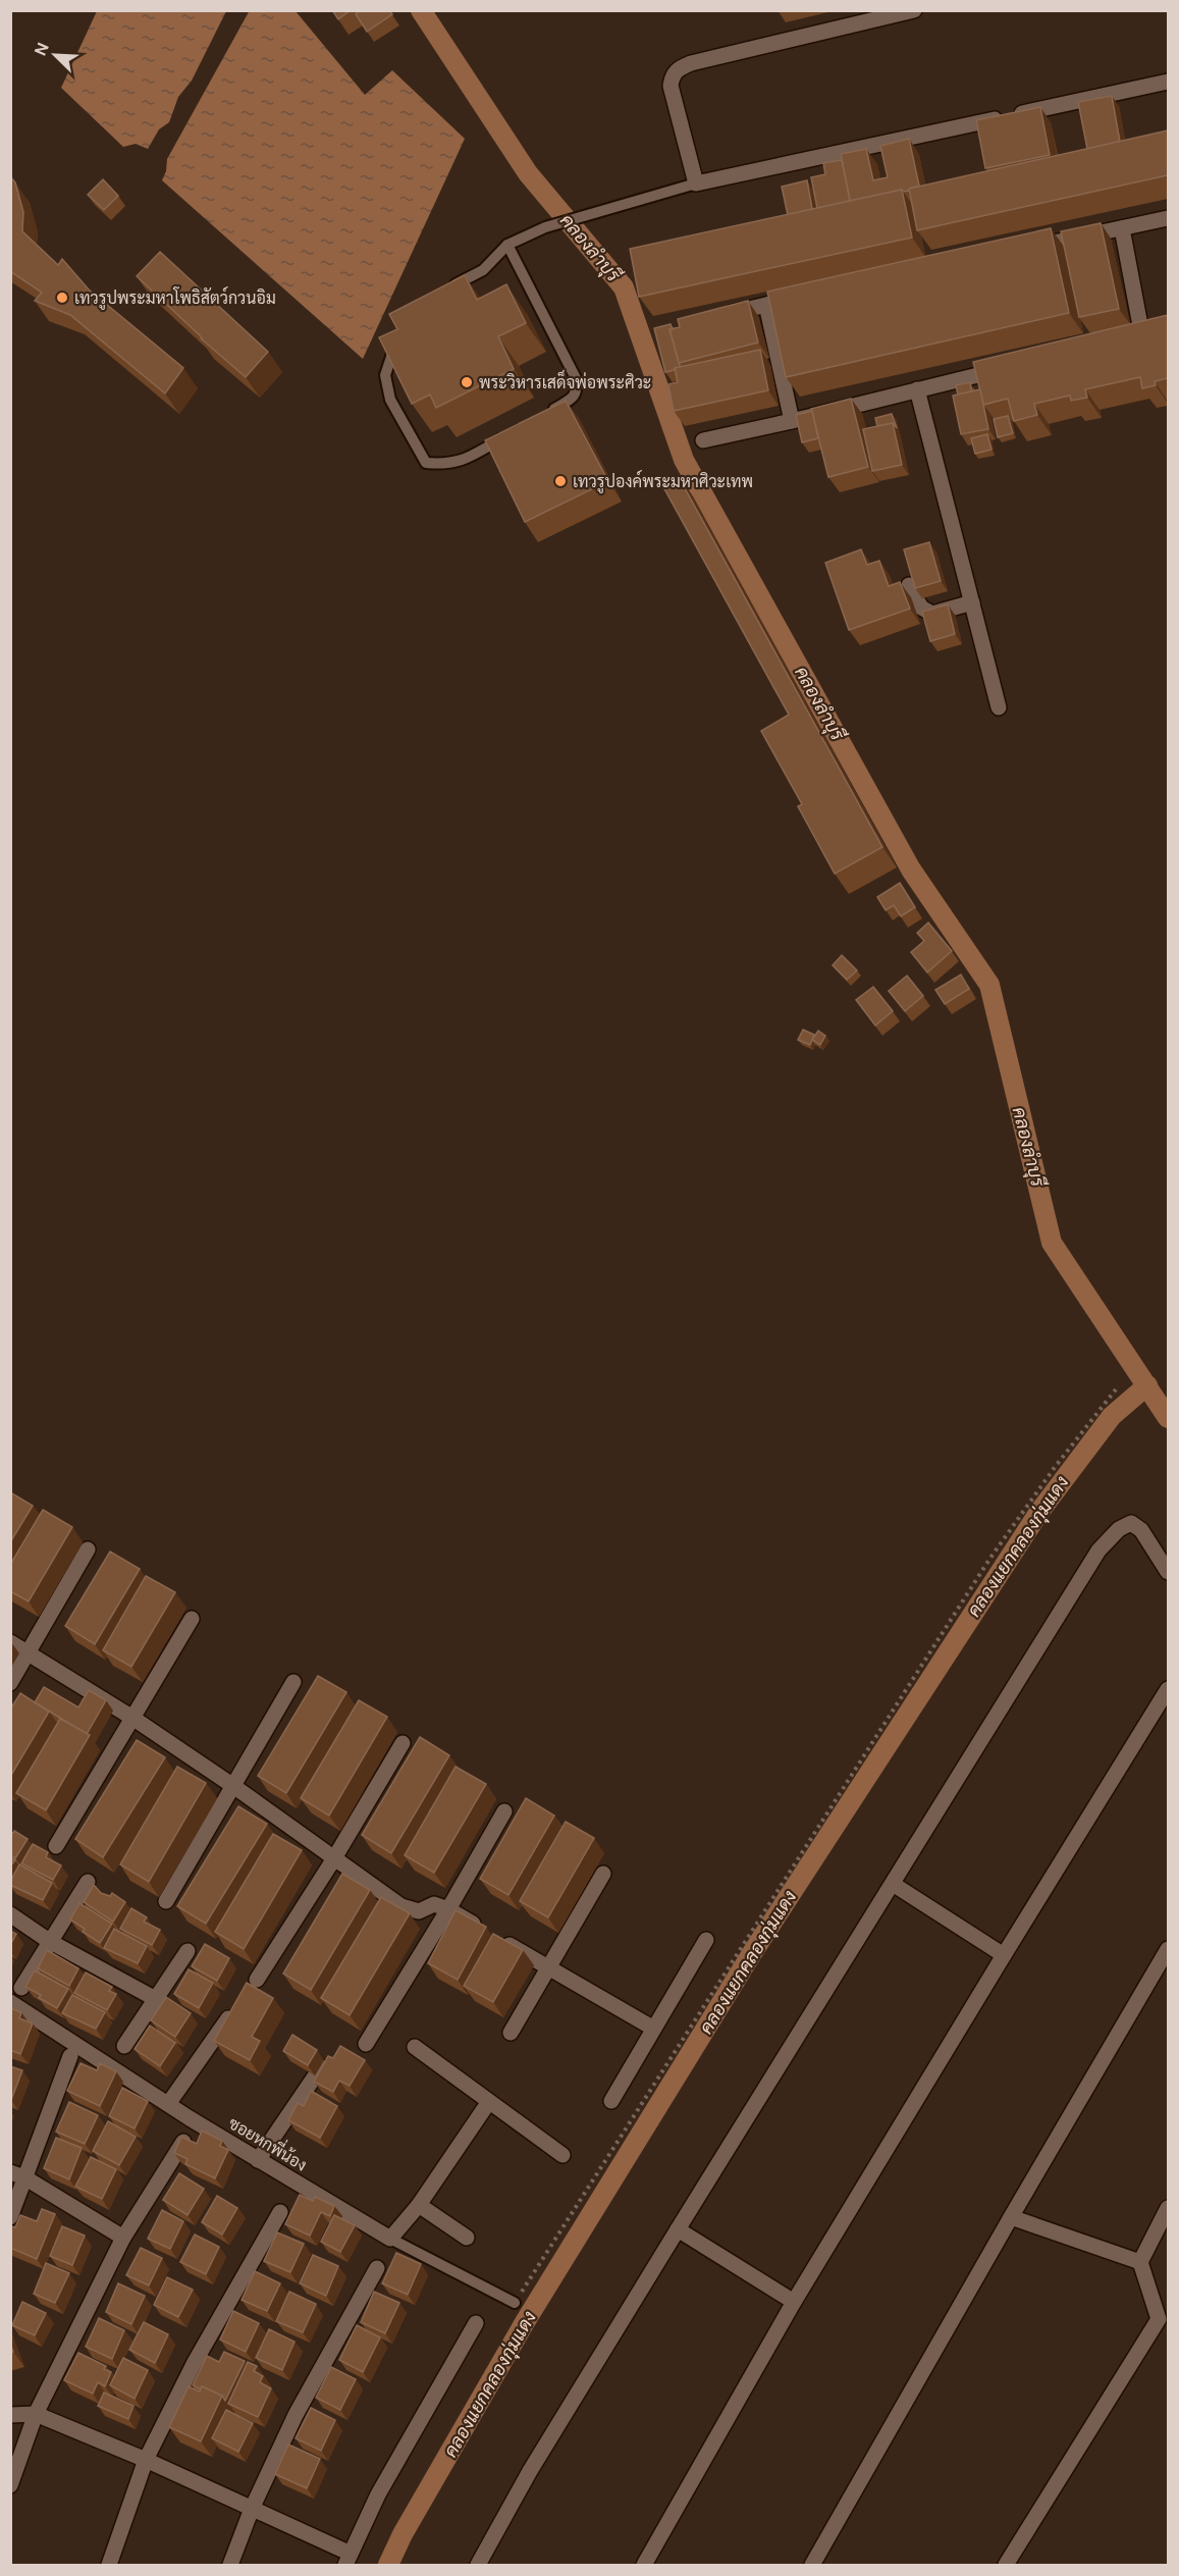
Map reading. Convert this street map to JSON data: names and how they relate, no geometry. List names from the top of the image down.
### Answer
{
  "streets": {
    "street": ["ซอยหกพี่น้อง"]
  },
  "water": ["คลองลำบุรี", "คลองแยกคลองกุ่มแดง"],
  "places": ["เทวรูปพระมหาโพธิสัตว์กวนอิม", "พระวิหารเสด็จพ่อพระศิวะ", "เทวรูปองค์พระมหาศิวะเทพ"],
  "north": "top left"
}
